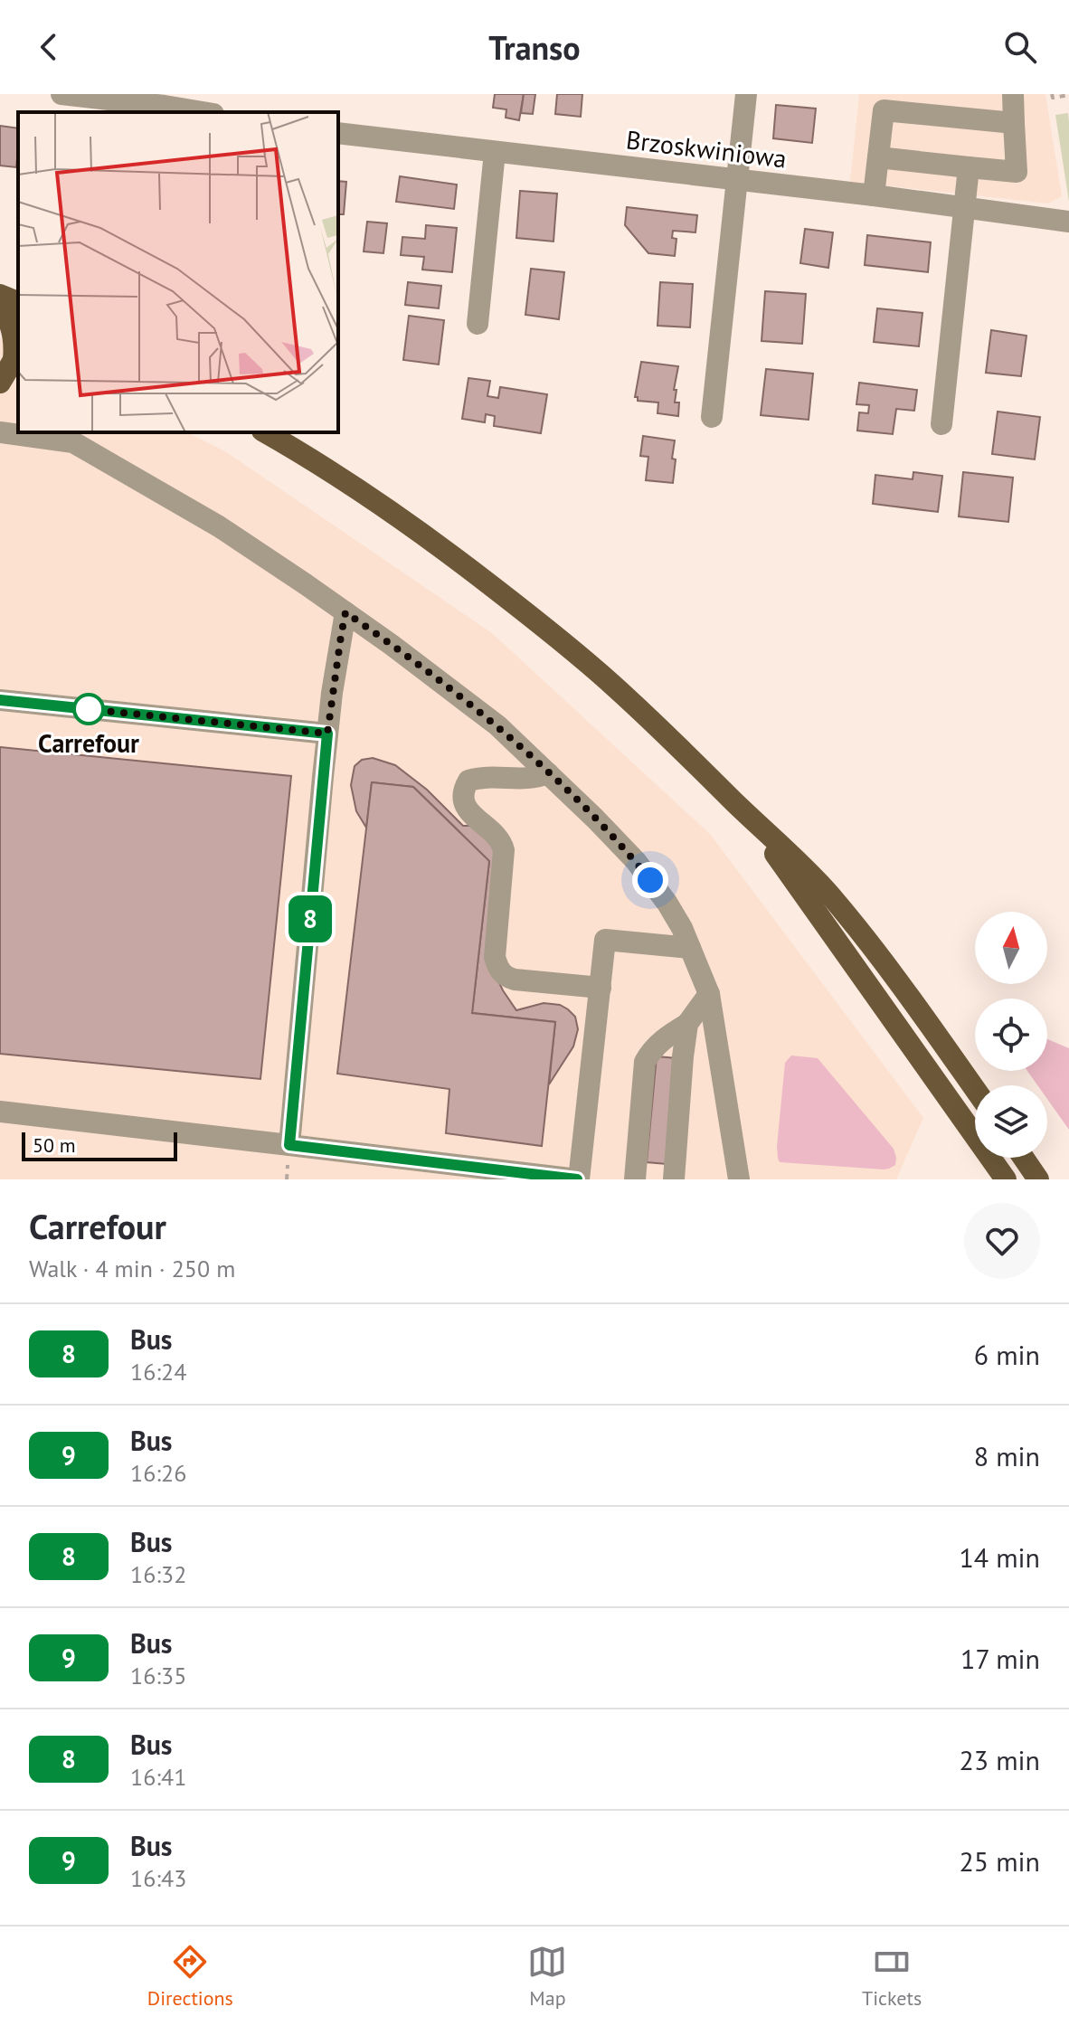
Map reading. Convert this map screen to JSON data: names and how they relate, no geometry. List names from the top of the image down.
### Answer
{
  "streets": {
    "street": ["Brzoskwiniowa"]
  },
  "places": ["Carrefour"],
  "lines": ["bus line 8"],
  "scale_bar": "50 m",
  "north": "top",
  "page": {
    "header": "Transo",
    "on_map": "8",
    "scale": "50 m",
    "heading": ["Carrefour", "Walk · 4 min · 250 m"],
    "list": [
      {
        "mark": "8",
        "name": "Bus",
        "note": "16:24",
        "value": "6 min"
      },
      {
        "mark": "9",
        "name": "Bus",
        "note": "16:26",
        "value": "8 min"
      },
      {
        "mark": "8",
        "name": "Bus",
        "note": "16:32",
        "value": "14 min"
      },
      {
        "mark": "9",
        "name": "Bus",
        "note": "16:35",
        "value": "17 min"
      },
      {
        "mark": "8",
        "name": "Bus",
        "note": "16:41",
        "value": "23 min"
      },
      {
        "mark": "9",
        "name": "Bus",
        "note": "16:43",
        "value": "25 min"
      }
    ],
    "tabs": ["Directions", "Map", "Tickets"]
  }
}
